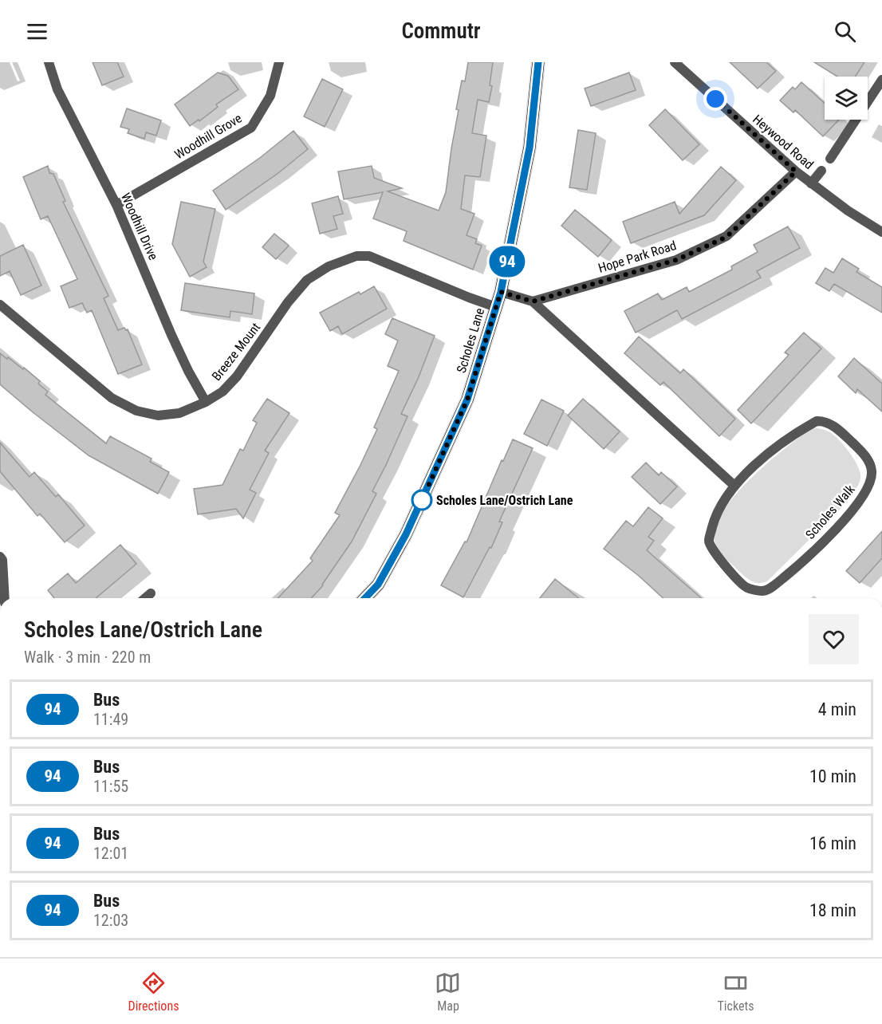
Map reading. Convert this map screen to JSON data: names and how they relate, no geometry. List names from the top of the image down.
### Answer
{
  "streets": {
    "main road": ["Scholes Lane"],
    "street": [
      "Woodhill Grove",
      "Heywood Road",
      "Woodhill Drive",
      "Hope Park Road",
      "Breeze Mount",
      "Scholes Walk"
    ]
  },
  "crossings": [
    ["Woodhill Grove", "Woodhill Drive"],
    ["Heywood Road", "Hope Park Road"],
    ["Woodhill Drive", "Breeze Mount"],
    ["Hope Park Road", "Scholes Lane"],
    ["Scholes Lane", "Breeze Mount"]
  ],
  "places": ["Scholes Lane/Ostrich Lane"],
  "lines": ["bus line 94"],
  "page": {
    "header": "Commutr",
    "on_map": "94",
    "heading": ["Scholes Lane/Ostrich Lane", "Walk · 3 min · 220 m"],
    "list": [
      {
        "mark": "94",
        "name": "Bus",
        "note": "11:49",
        "value": "4 min"
      },
      {
        "mark": "94",
        "name": "Bus",
        "note": "11:55",
        "value": "10 min"
      },
      {
        "mark": "94",
        "name": "Bus",
        "note": "12:01",
        "value": "16 min"
      },
      {
        "mark": "94",
        "name": "Bus",
        "note": "12:03",
        "value": "18 min"
      }
    ],
    "tabs": ["Directions", "Map", "Tickets"]
  }
}
